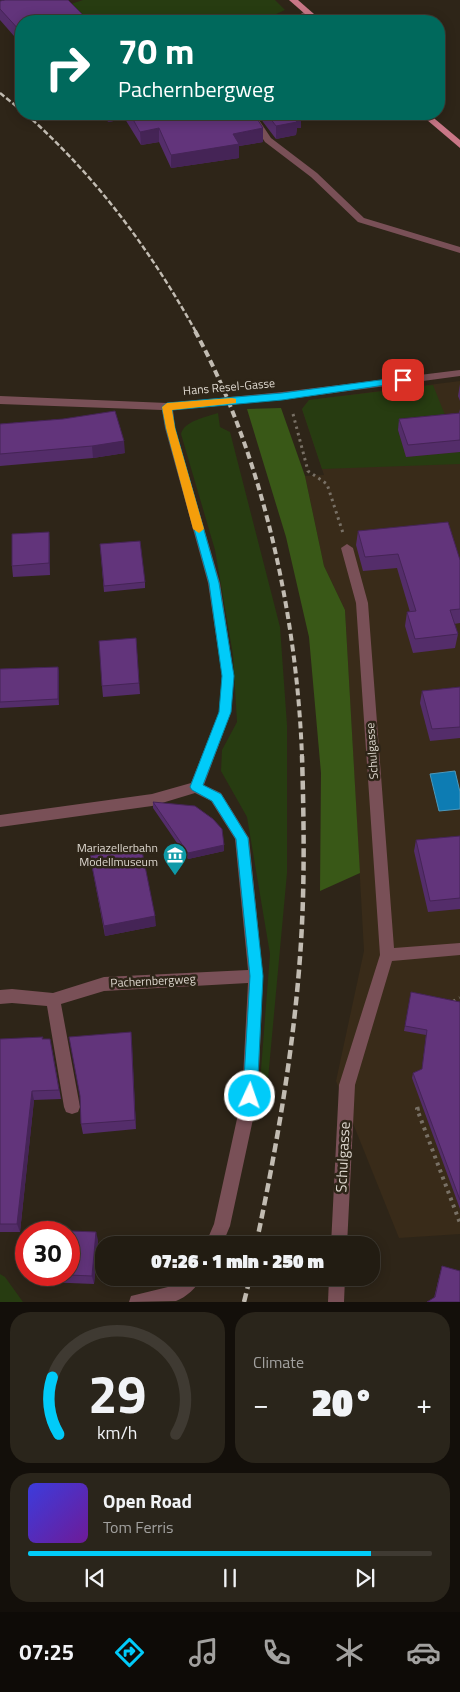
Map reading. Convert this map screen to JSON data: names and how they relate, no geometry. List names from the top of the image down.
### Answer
{
  "streets": {
    "street": ["Hans Resel-Gasse", "Schulgasse", "Pachernbergweg"]
  },
  "places": {
    "museum": ["Mariazellerbahn Modellmuseum"]
  },
  "page": {
    "turn": ["70 m", "Pachernbergweg"],
    "limit": "30",
    "trip": "07:26 · 1 min · 250 m",
    "tile": "Climate",
    "heat": ["−", "20°", "+"],
    "song": ["Open Road", "Tom Ferris"],
    "tabs": "07:25",
    "gauge": ["29", "km/h"]
  }
}
